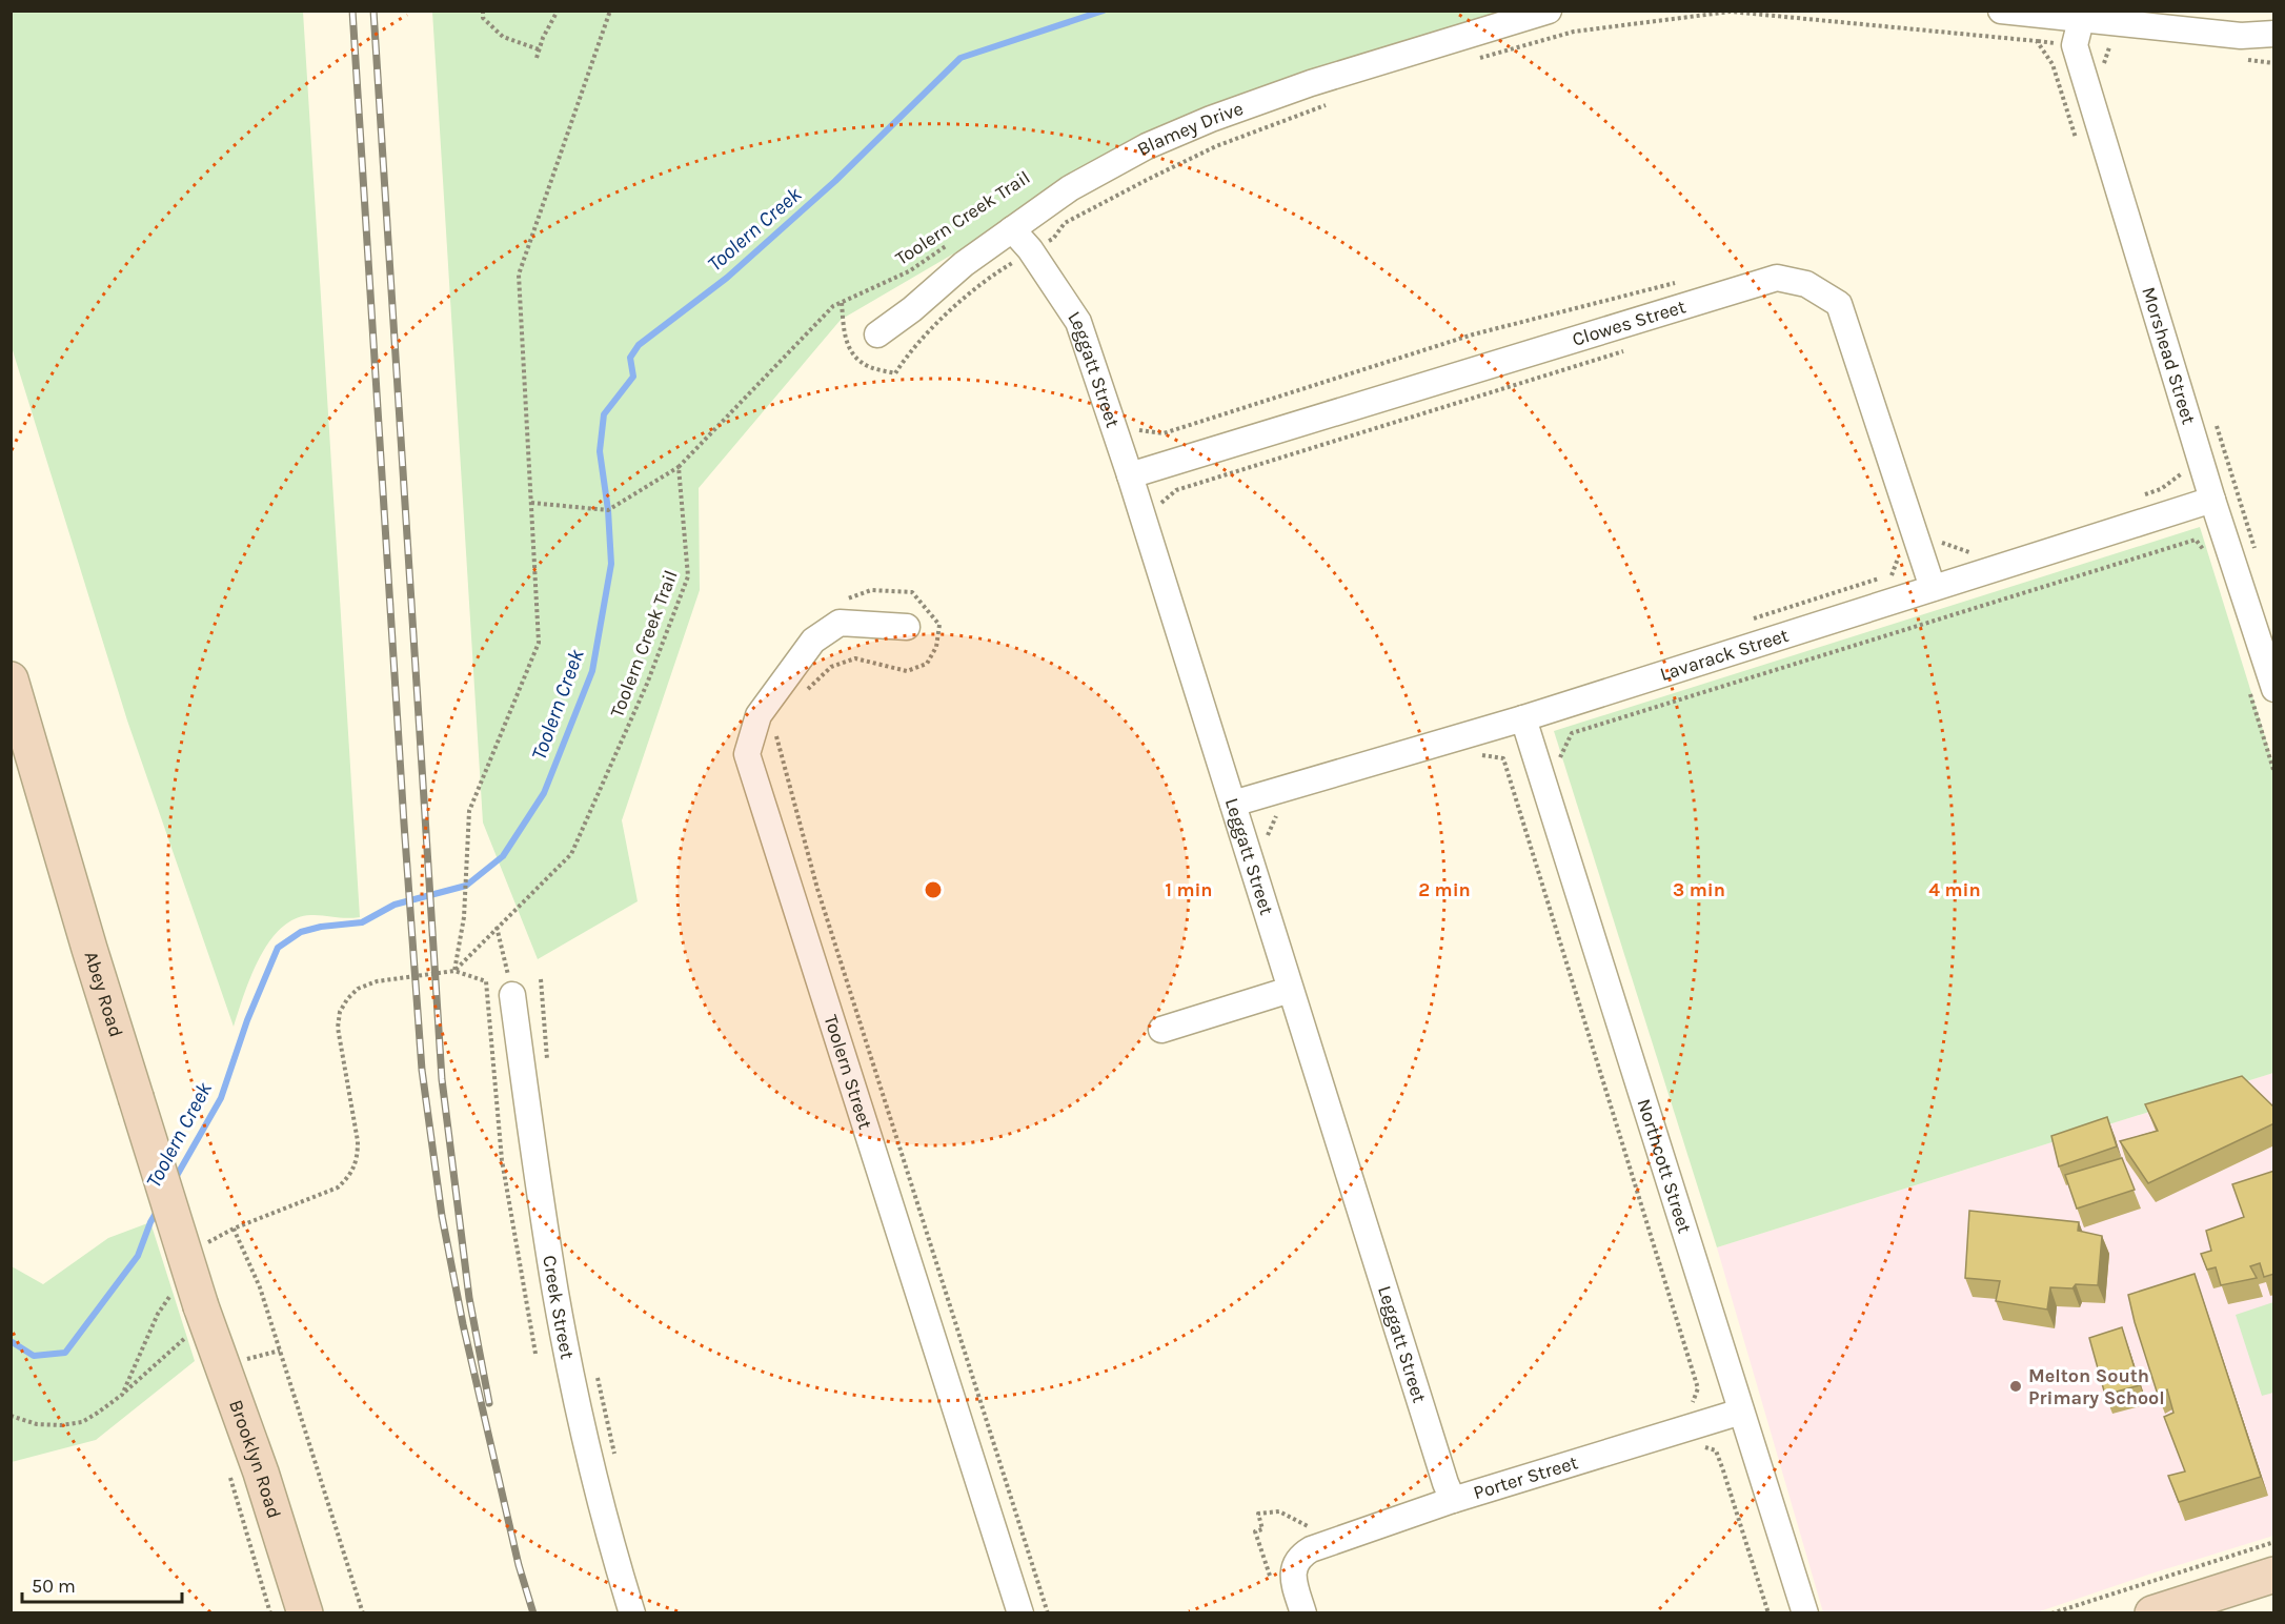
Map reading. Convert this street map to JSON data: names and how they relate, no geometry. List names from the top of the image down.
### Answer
{
  "streets": {
    "street": [
      "Blamey Drive",
      "Clowes Street",
      "Morshead Street",
      "Leggatt Street",
      "Lavarack Street",
      "Abey Road",
      "Toolern Street",
      "Northcott Street",
      "Creek Street",
      "Brooklyn Road",
      "Porter Street"
    ],
    "path": ["Toolern Creek Trail"]
  },
  "crossings": [
    ["Blamey Drive", "Leggatt Street"],
    ["Clowes Street", "Leggatt Street"],
    ["Clowes Street", "Lavarack Street"],
    ["Morshead Street", "Lavarack Street"],
    ["Leggatt Street", "Lavarack Street"],
    ["Leggatt Street", "Porter Street"],
    ["Lavarack Street", "Northcott Street"],
    ["Abey Road", "Brooklyn Road"],
    ["Northcott Street", "Porter Street"]
  ],
  "water": ["Toolern Creek"],
  "places": ["Melton South Primary School"],
  "scale_bar": "50 m",
  "rings": [
    "1 min",
    "2 min",
    "3 min",
    "4 min"
  ]
}
